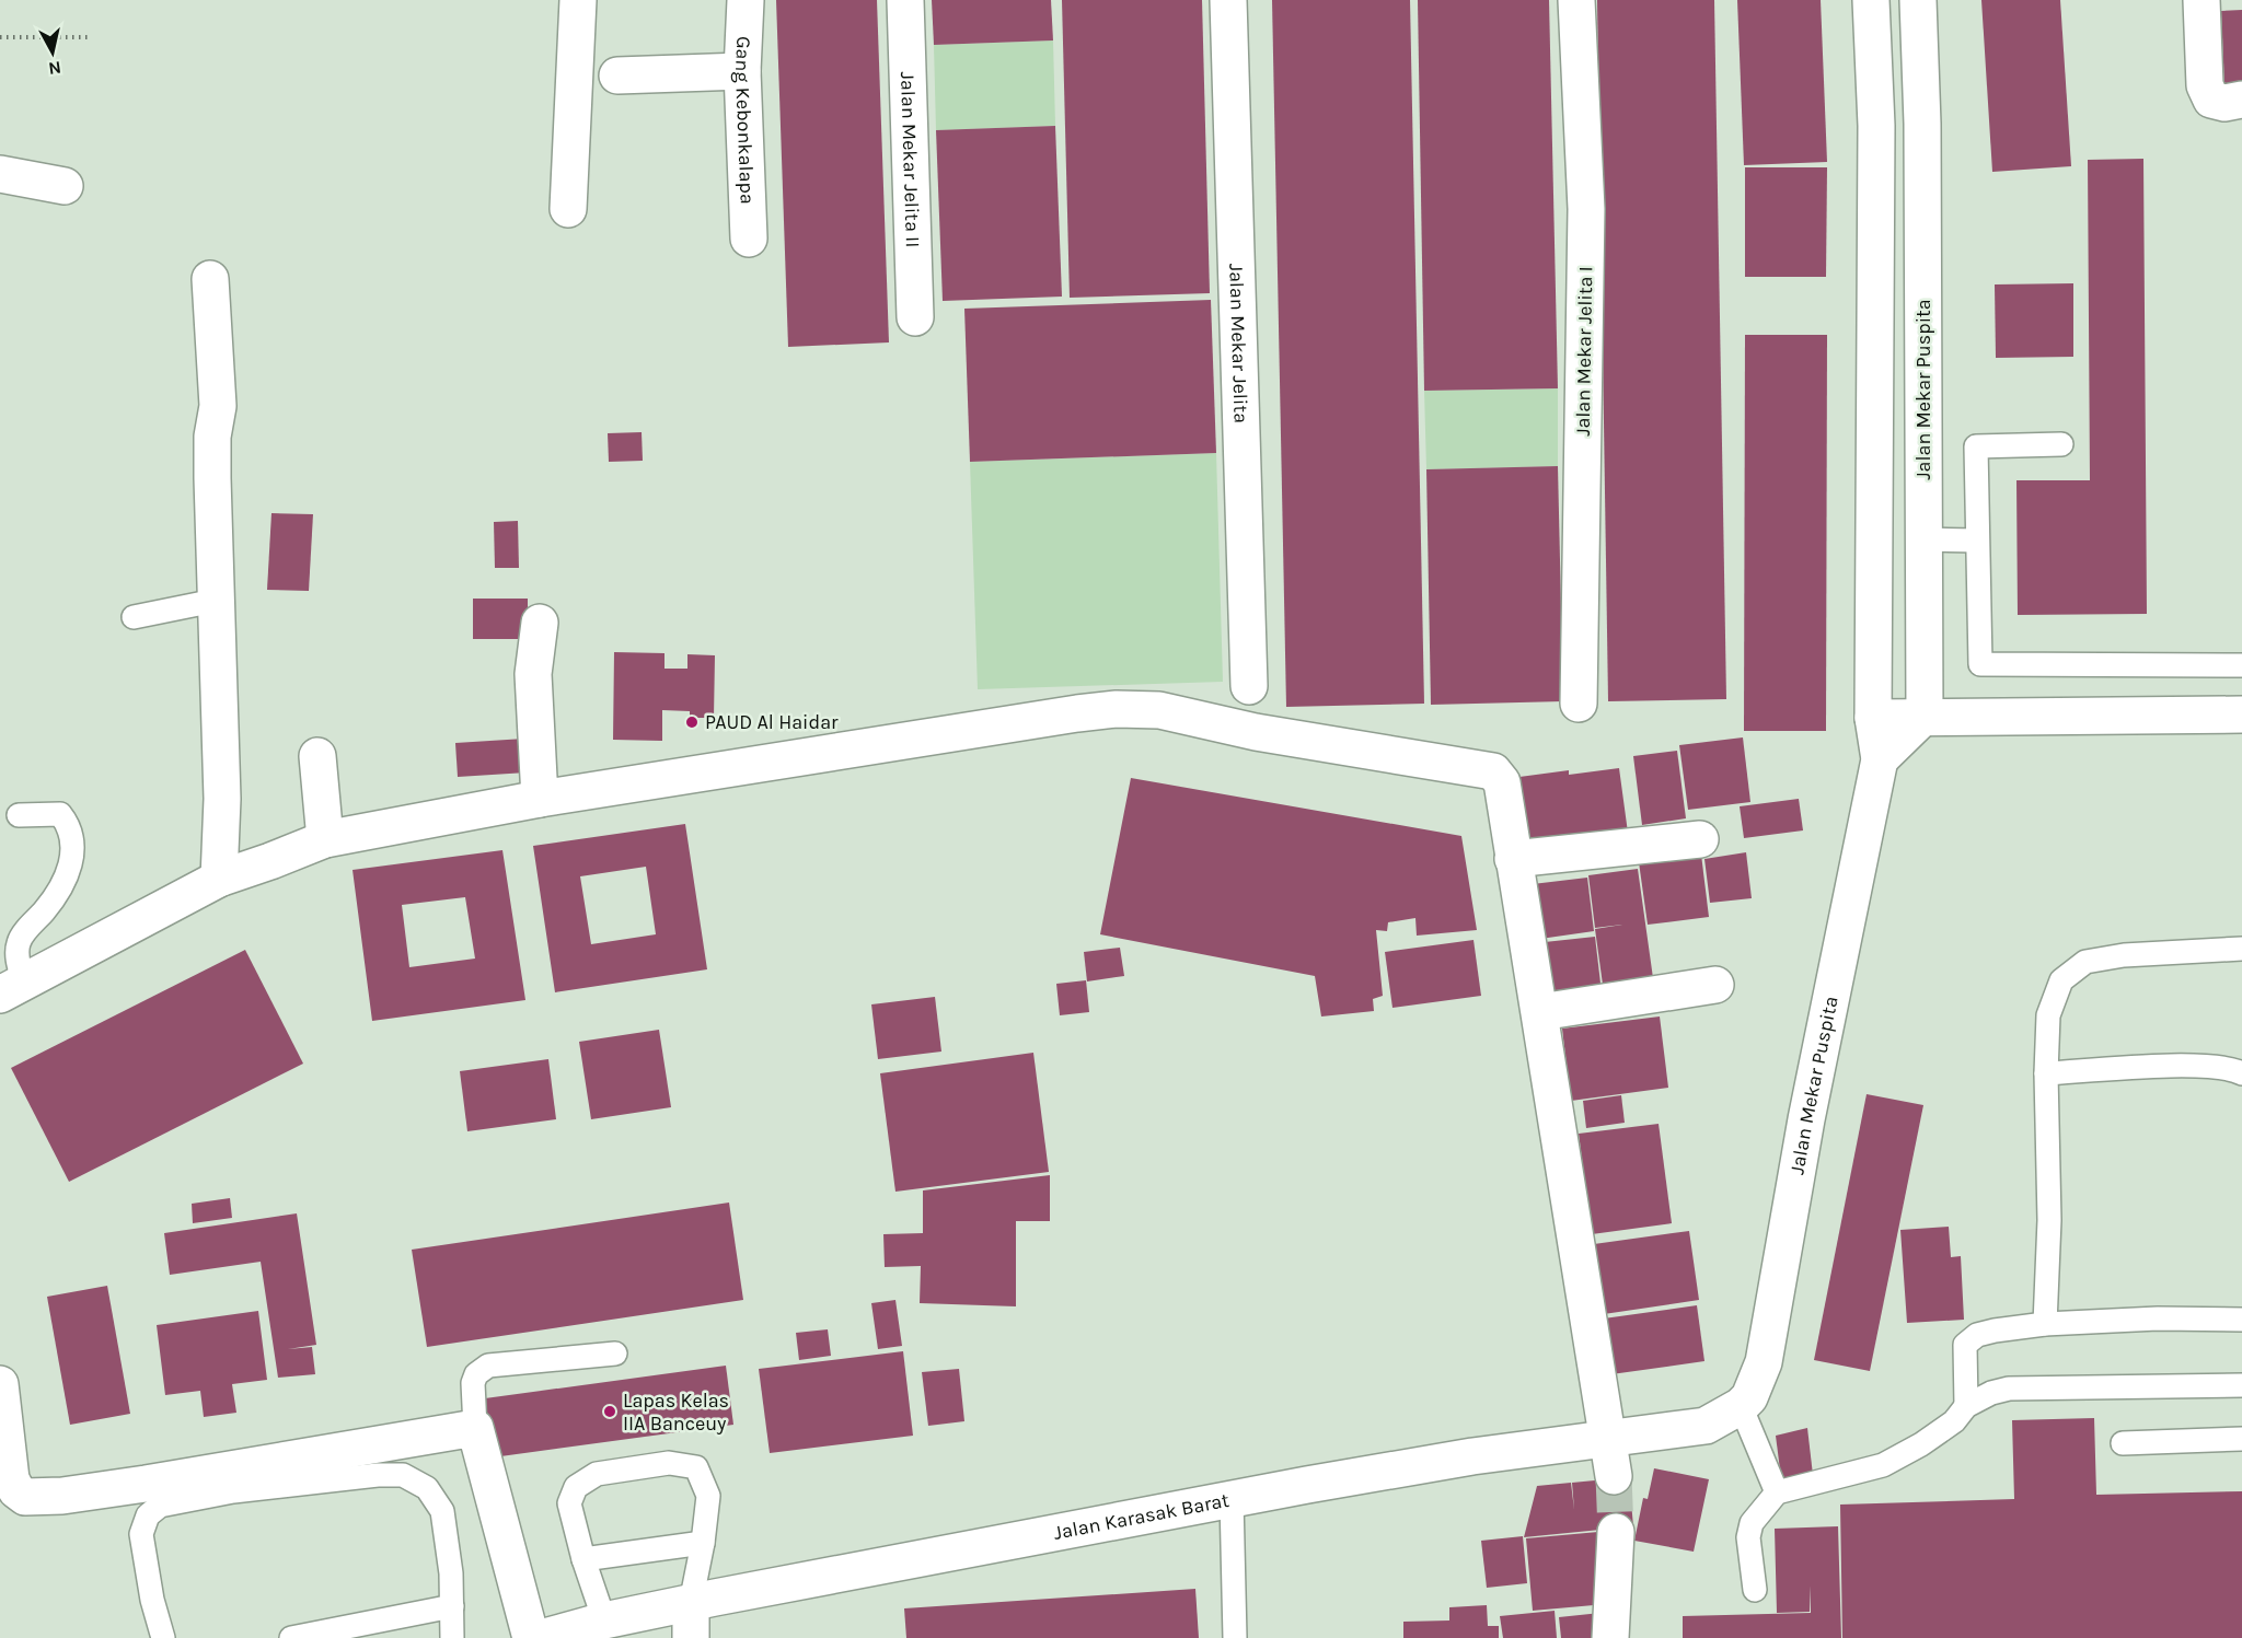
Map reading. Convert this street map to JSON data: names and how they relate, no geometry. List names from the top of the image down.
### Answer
{
  "streets": {
    "street": [
      "Gang Kebonkalapa",
      "Jalan Mekar Jelita II",
      "Jalan Mekar Jelita",
      "Jalan Mekar Jelita I",
      "Jalan Mekar Puspita",
      "Jalan Karasak Barat"
    ]
  },
  "crossings": [
    ["Jalan Mekar Puspita", "Jalan Karasak Barat"]
  ],
  "places": ["PAUD Al Haidar", "Lapas Kelas IIA Banceuy"],
  "north": "bottom"
}
